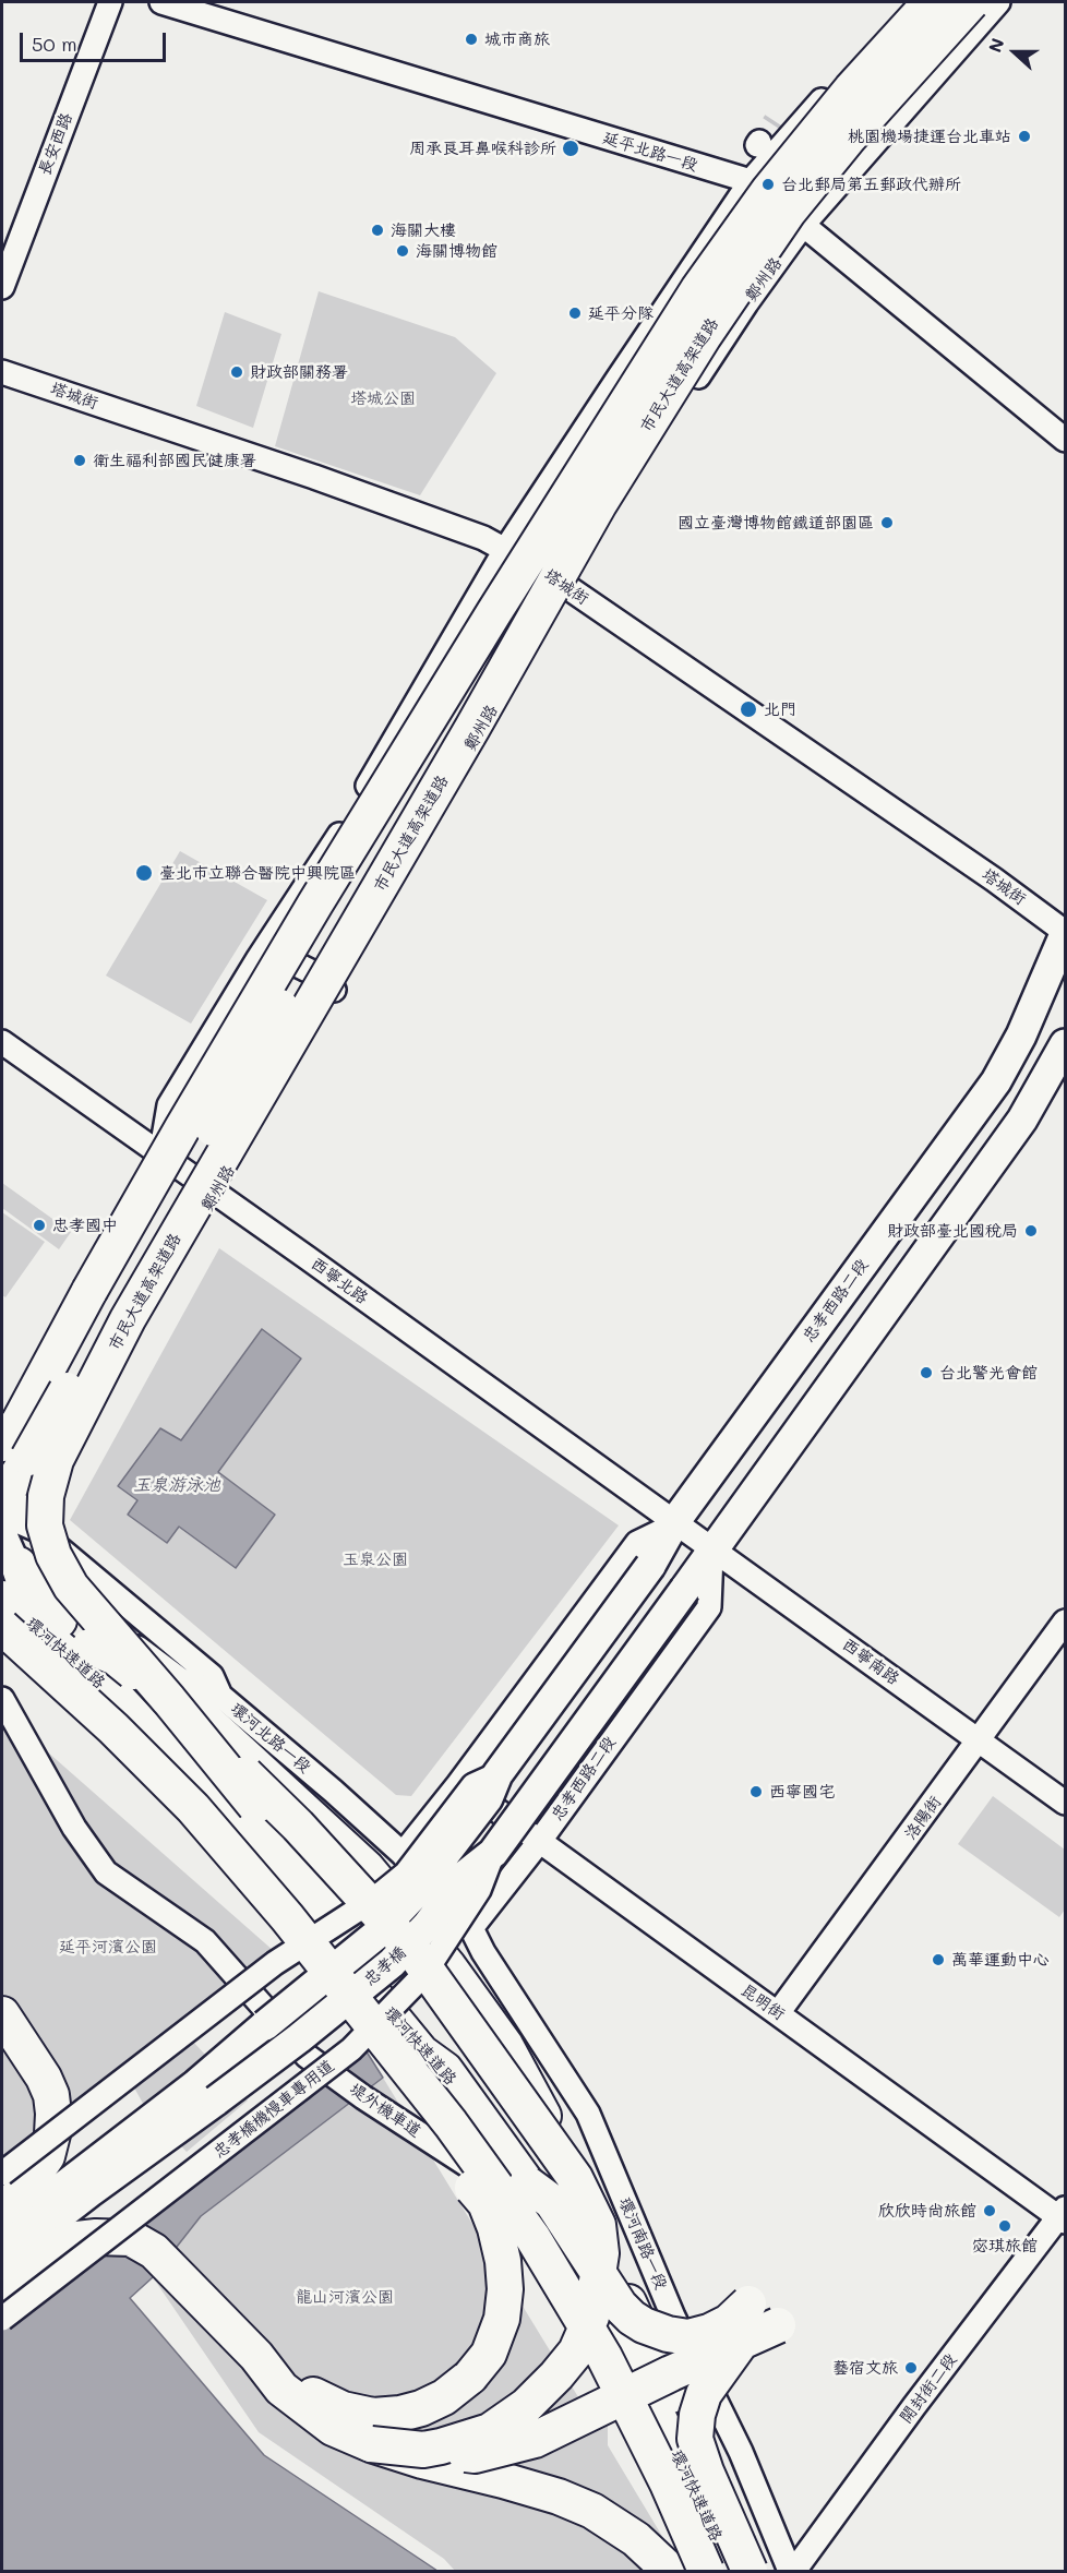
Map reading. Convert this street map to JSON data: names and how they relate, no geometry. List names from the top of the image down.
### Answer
{
  "streets": {
    "highway": ["市民大道高架道路", "環河快速道路"],
    "main road": ["忠孝西路二段", "忠孝橋"],
    "street": [
      "長安西路",
      "延平北路一段",
      "鄭州路",
      "塔城街",
      "西寧北路",
      "西寧南路",
      "環河北路一段",
      "洛陽街",
      "昆明街",
      "忠孝橋機慢車專用道",
      "堤外機車道",
      "環河南路一段",
      "開封街二段"
    ]
  },
  "crossings": [
    ["延平北路一段", "鄭州路"],
    ["鄭州路", "塔城街"],
    ["鄭州路", "西寧北路"],
    ["鄭州路", "環河北路一段"],
    ["市民大道高架道路", "環河北路一段"],
    ["塔城街", "忠孝西路二段"],
    ["西寧北路", "忠孝西路二段"],
    ["西寧北路", "西寧南路"],
    ["忠孝西路二段", "西寧南路"],
    ["忠孝西路二段", "環河北路一段"],
    ["忠孝西路二段", "忠孝橋"],
    ["忠孝西路二段", "昆明街"],
    ["忠孝西路二段", "環河南路一段"],
    ["西寧南路", "洛陽街"],
    ["西寧南路", "忠孝橋"],
    ["環河北路一段", "環河南路一段"],
    ["洛陽街", "昆明街"],
    ["忠孝橋", "忠孝橋機慢車專用道"],
    ["昆明街", "開封街二段"]
  ],
  "water": ["玉泉游泳池"],
  "parks": [
    "塔城公園",
    "玉泉公園",
    "延平河濱公園",
    "龍山河濱公園"
  ],
  "places": [
    "城市商旅",
    "桃園機場捷運台北車站",
    "周承良耳鼻喉科診所",
    "台北郵局第五郵政代辦所",
    "海關大樓",
    "海關博物館",
    "延平分隊",
    "財政部關務署",
    "衛生福利部國民健康署",
    "國立臺灣博物館鐵道部園區",
    "北門",
    "臺北市立聯合醫院中興院區",
    "忠孝國中",
    "財政部臺北國稅局",
    "台北警光會館",
    "西寧國宅",
    "萬華運動中心",
    "欣欣時尚旅館",
    "宓琪旅館",
    "藝宿文旅"
  ],
  "scale_bar": "50 m",
  "north": "left"
}
